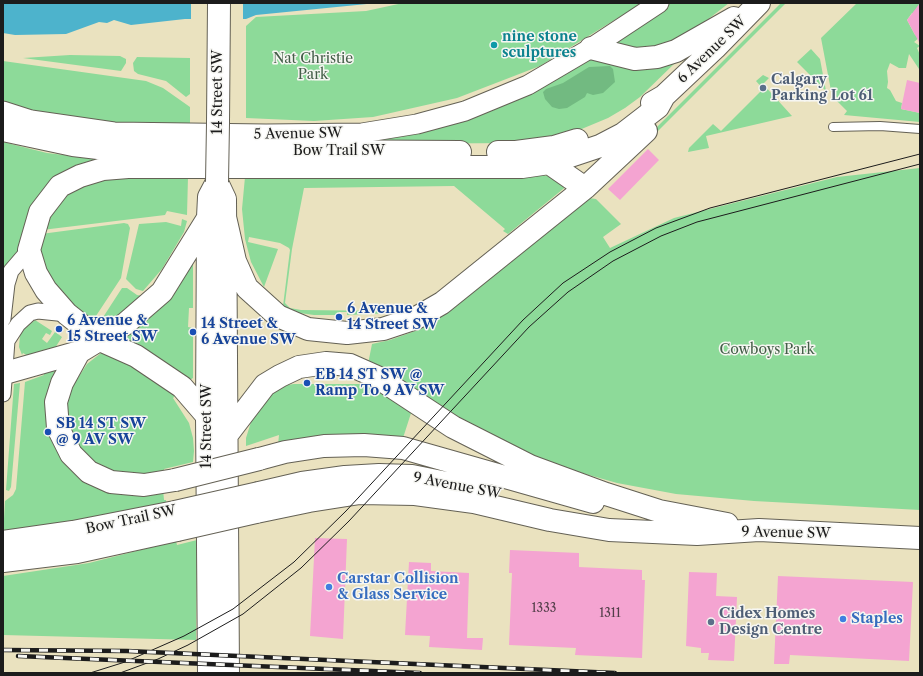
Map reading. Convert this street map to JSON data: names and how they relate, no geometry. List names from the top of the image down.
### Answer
{
  "streets": {
    "main road": [
      "6 Avenue SW",
      "14 Street SW",
      "Bow Trail SW",
      "9 Avenue SW"
    ],
    "street": ["5 Avenue SW"]
  },
  "crossings": [
    ["6 Avenue SW", "Bow Trail SW"],
    ["Bow Trail SW", "9 Avenue SW"]
  ],
  "parks": ["Nat Christie Park", "Cowboys Park"],
  "places": [
    "nine stone sculptures",
    "Calgary Parking Lot 61",
    "6 Avenue & 14 Street SW",
    "6 Avenue & 15 Street SW",
    "14 Street & 6 Avenue SW",
    "EB 14 ST SW @ Ramp To 9 AV SW",
    "SB 14 ST SW @ 9 AV SW",
    "Carstar Collision & Glass Service",
    "Staples",
    "Cidex Homes Design Centre"
  ],
  "house_numbers": ["1333", "1311"]
}
